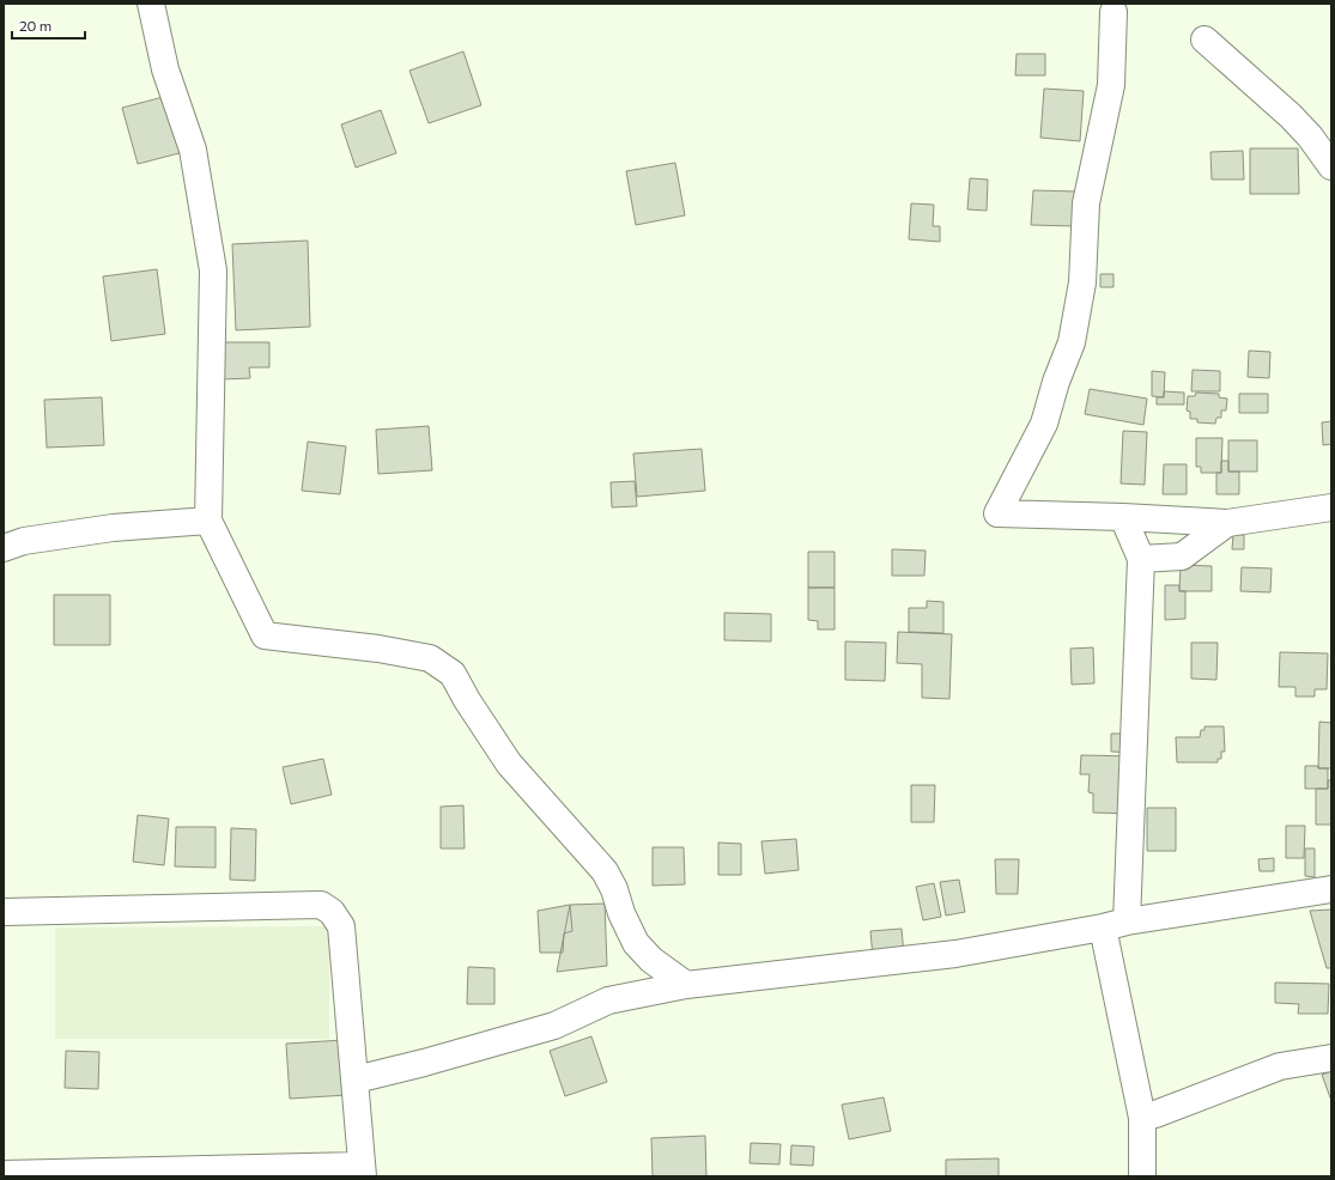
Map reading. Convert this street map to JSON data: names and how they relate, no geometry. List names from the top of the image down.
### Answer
{
  "scale_bar": "20 m"
}
